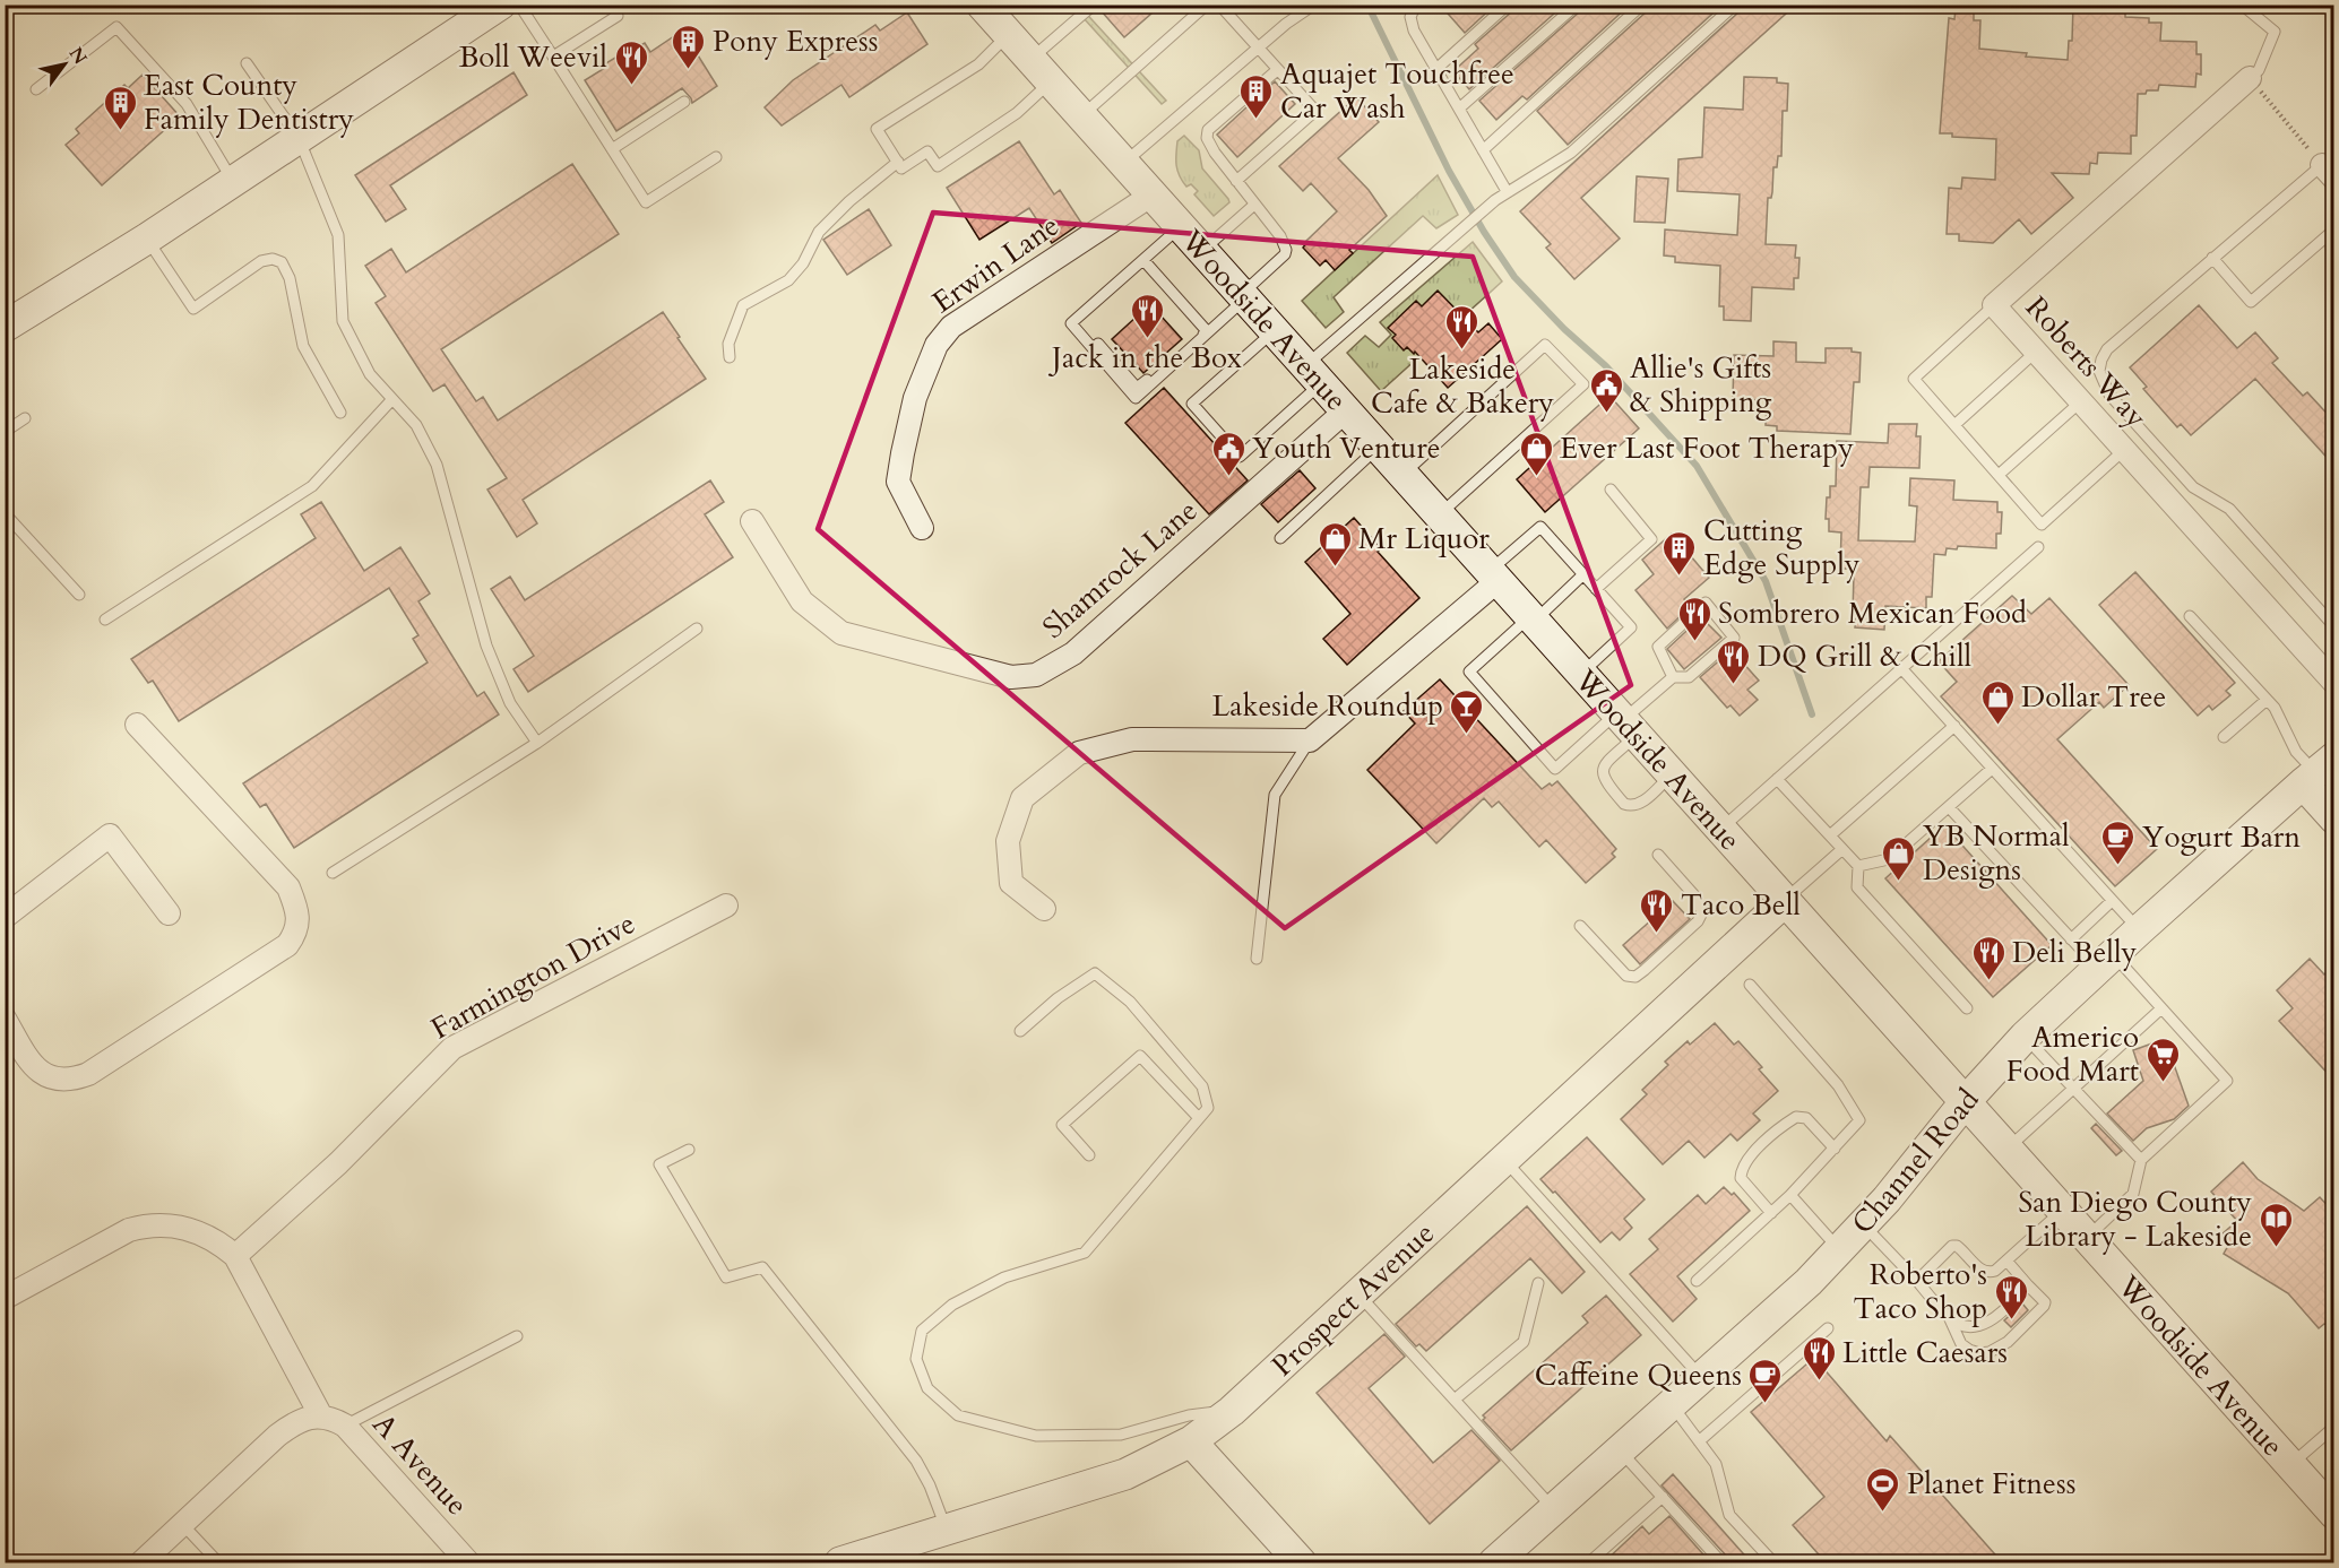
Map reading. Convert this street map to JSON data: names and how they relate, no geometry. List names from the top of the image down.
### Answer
{
  "streets": {
    "main road": ["Woodside Avenue", "Channel Road", "Prospect Avenue"],
    "street": [
      "Erwin Lane",
      "Roberts Way",
      "Shamrock Lane",
      "Farmington Drive",
      "A Avenue"
    ]
  },
  "crossings": [
    ["Erwin Lane", "Woodside Avenue"],
    ["Woodside Avenue", "Shamrock Lane"],
    ["Woodside Avenue", "Channel Road"],
    ["Woodside Avenue", "Prospect Avenue"]
  ],
  "places": {
    "building": [
      "Pony Express",
      "Aquajet Touchfree Car Wash",
      "East County Family Dentistry",
      "Cutting Edge Supply"
    ],
    "restaurant": [
      "Boll Weevil",
      "Jack in the Box",
      "Lakeside Cafe & Bakery",
      "Sombrero Mexican Food",
      "DQ Grill & Chill",
      "Taco Bell",
      "Deli Belly",
      "Roberto's Taco Shop",
      "Little Caesars"
    ],
    "public building": ["Allie's Gifts & Shipping", "Youth Venture"],
    "shop": [
      "Ever Last Foot Therapy",
      "Mr Liquor",
      "Dollar Tree",
      "YB Normal Designs"
    ],
    "bar": ["Lakeside Roundup"],
    "cafe": ["Yogurt Barn", "Caffeine Queens"],
    "supermarket": ["Americo Food Mart"],
    "library": ["San Diego County Library - Lakeside"],
    "sports": ["Planet Fitness"]
  },
  "north": "top right"
}
